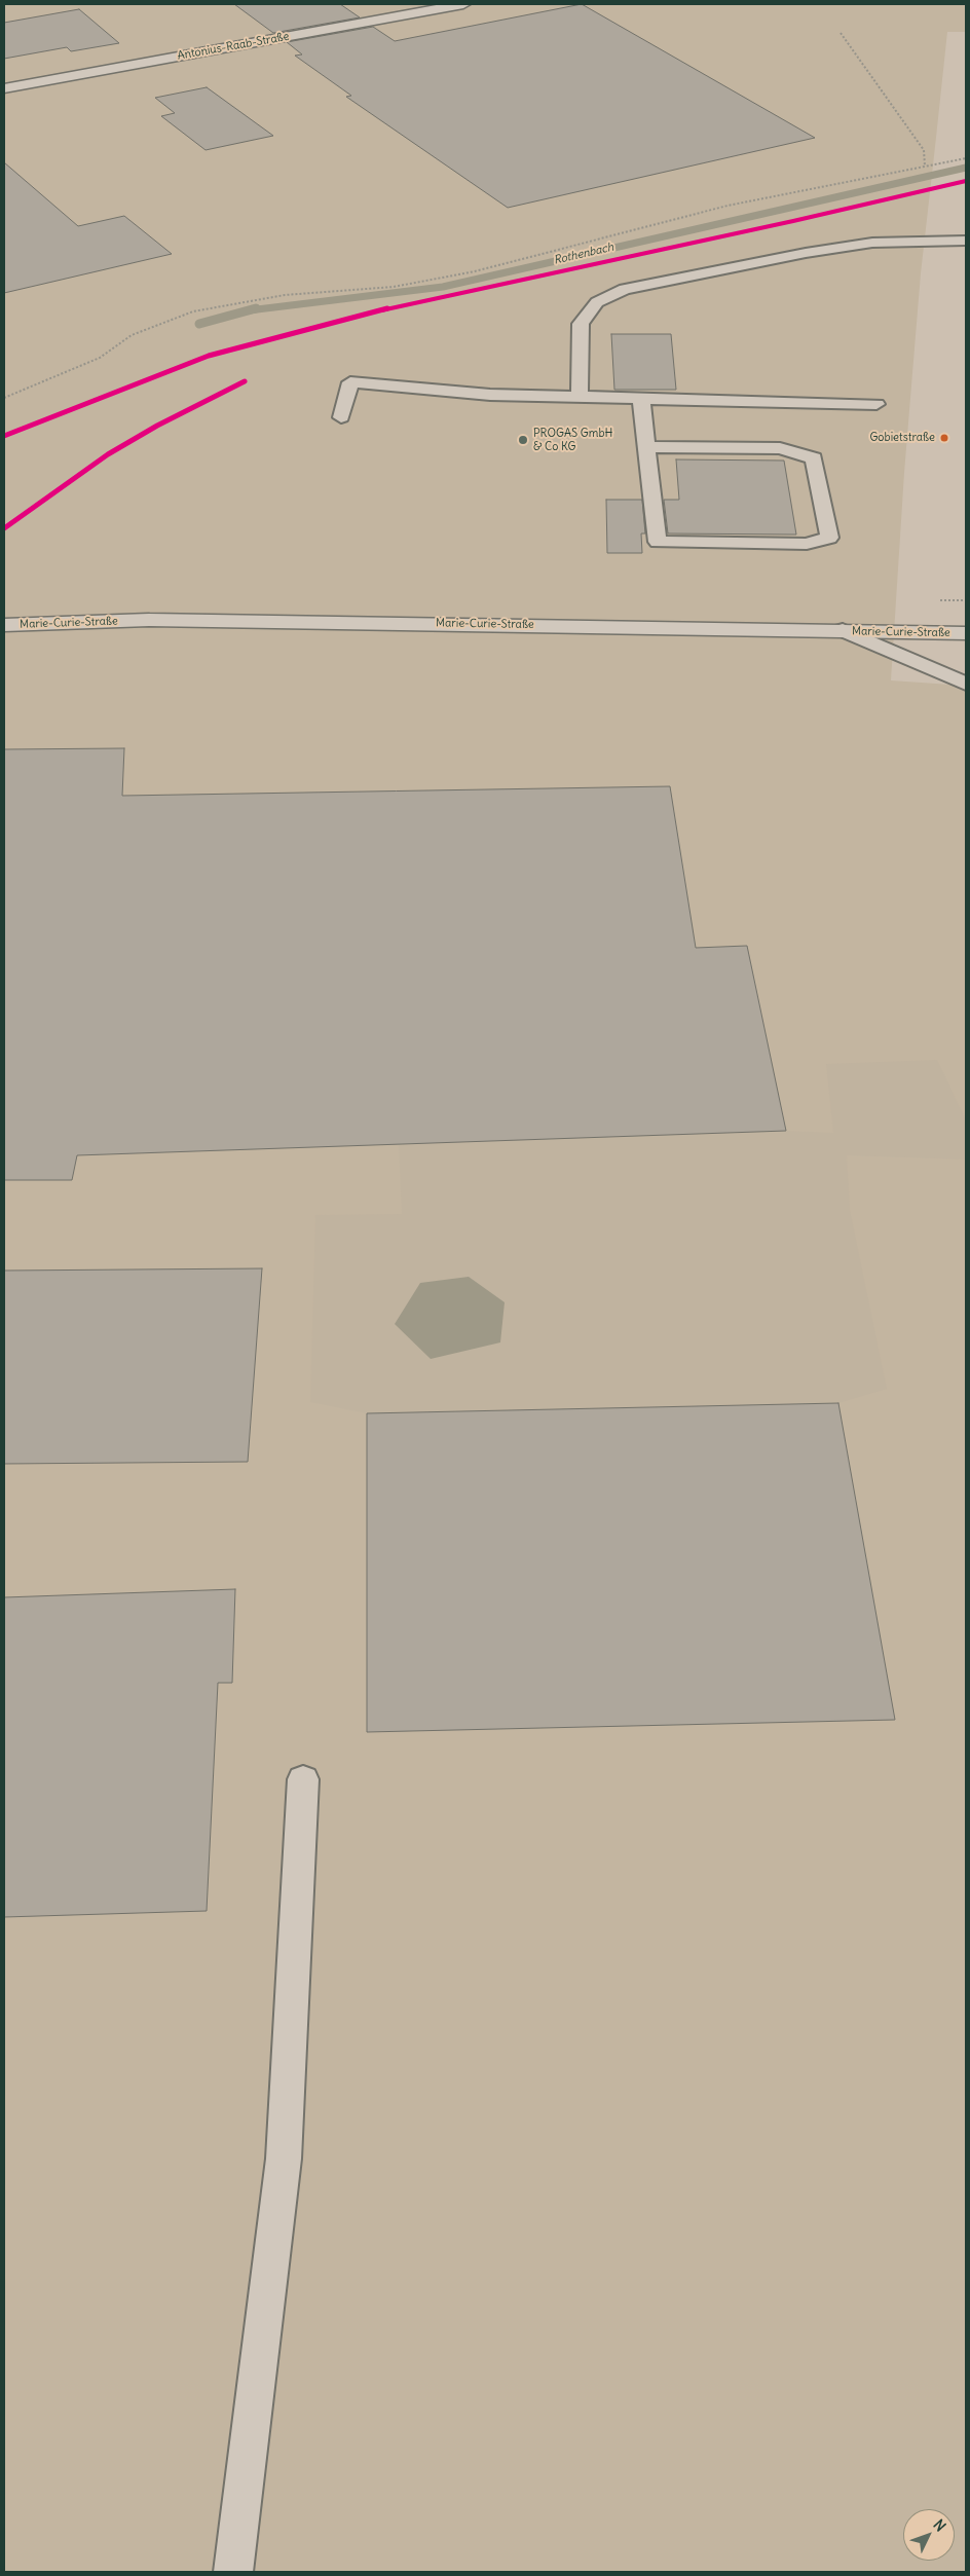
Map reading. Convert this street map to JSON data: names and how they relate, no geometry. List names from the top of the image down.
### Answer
{
  "streets": {
    "main road": ["Antonius-Raab-Straße", "Marie-Curie-Straße"]
  },
  "water": ["Rothenbach"],
  "places": ["Gobietstraße", "PROGAS GmbH & Co KG"],
  "north": "top right"
}
